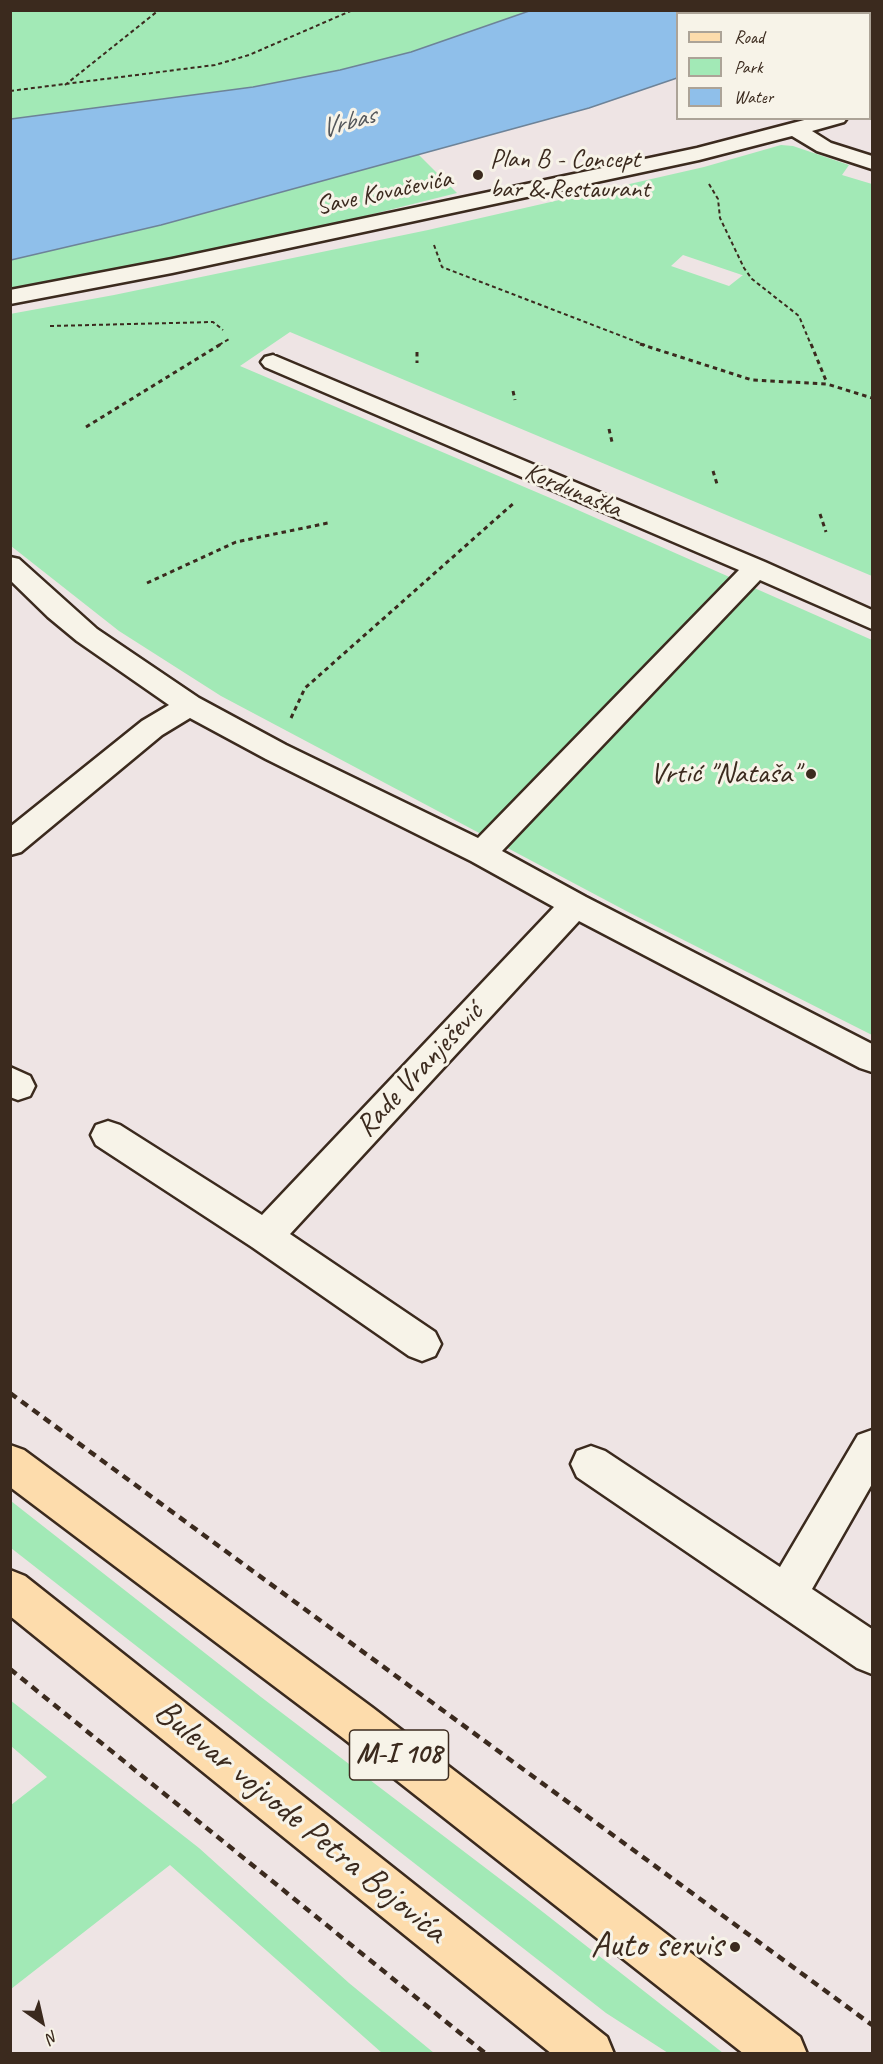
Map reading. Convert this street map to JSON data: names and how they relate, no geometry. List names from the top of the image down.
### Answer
{
  "streets": {
    "main road": ["M-I 108", "Bulevar vojvode Petra Bojovića"],
    "street": ["Save Kovačevića", "Kordunaška", "Rade Vranješević"]
  },
  "water": ["Vrbas"],
  "places": ["Plan B - Concept bar & Restaurant", "Vrtić \"Nataša\"", "Auto servis"],
  "legend": ["Road", "Park", "Water"],
  "north": "bottom right"
}
